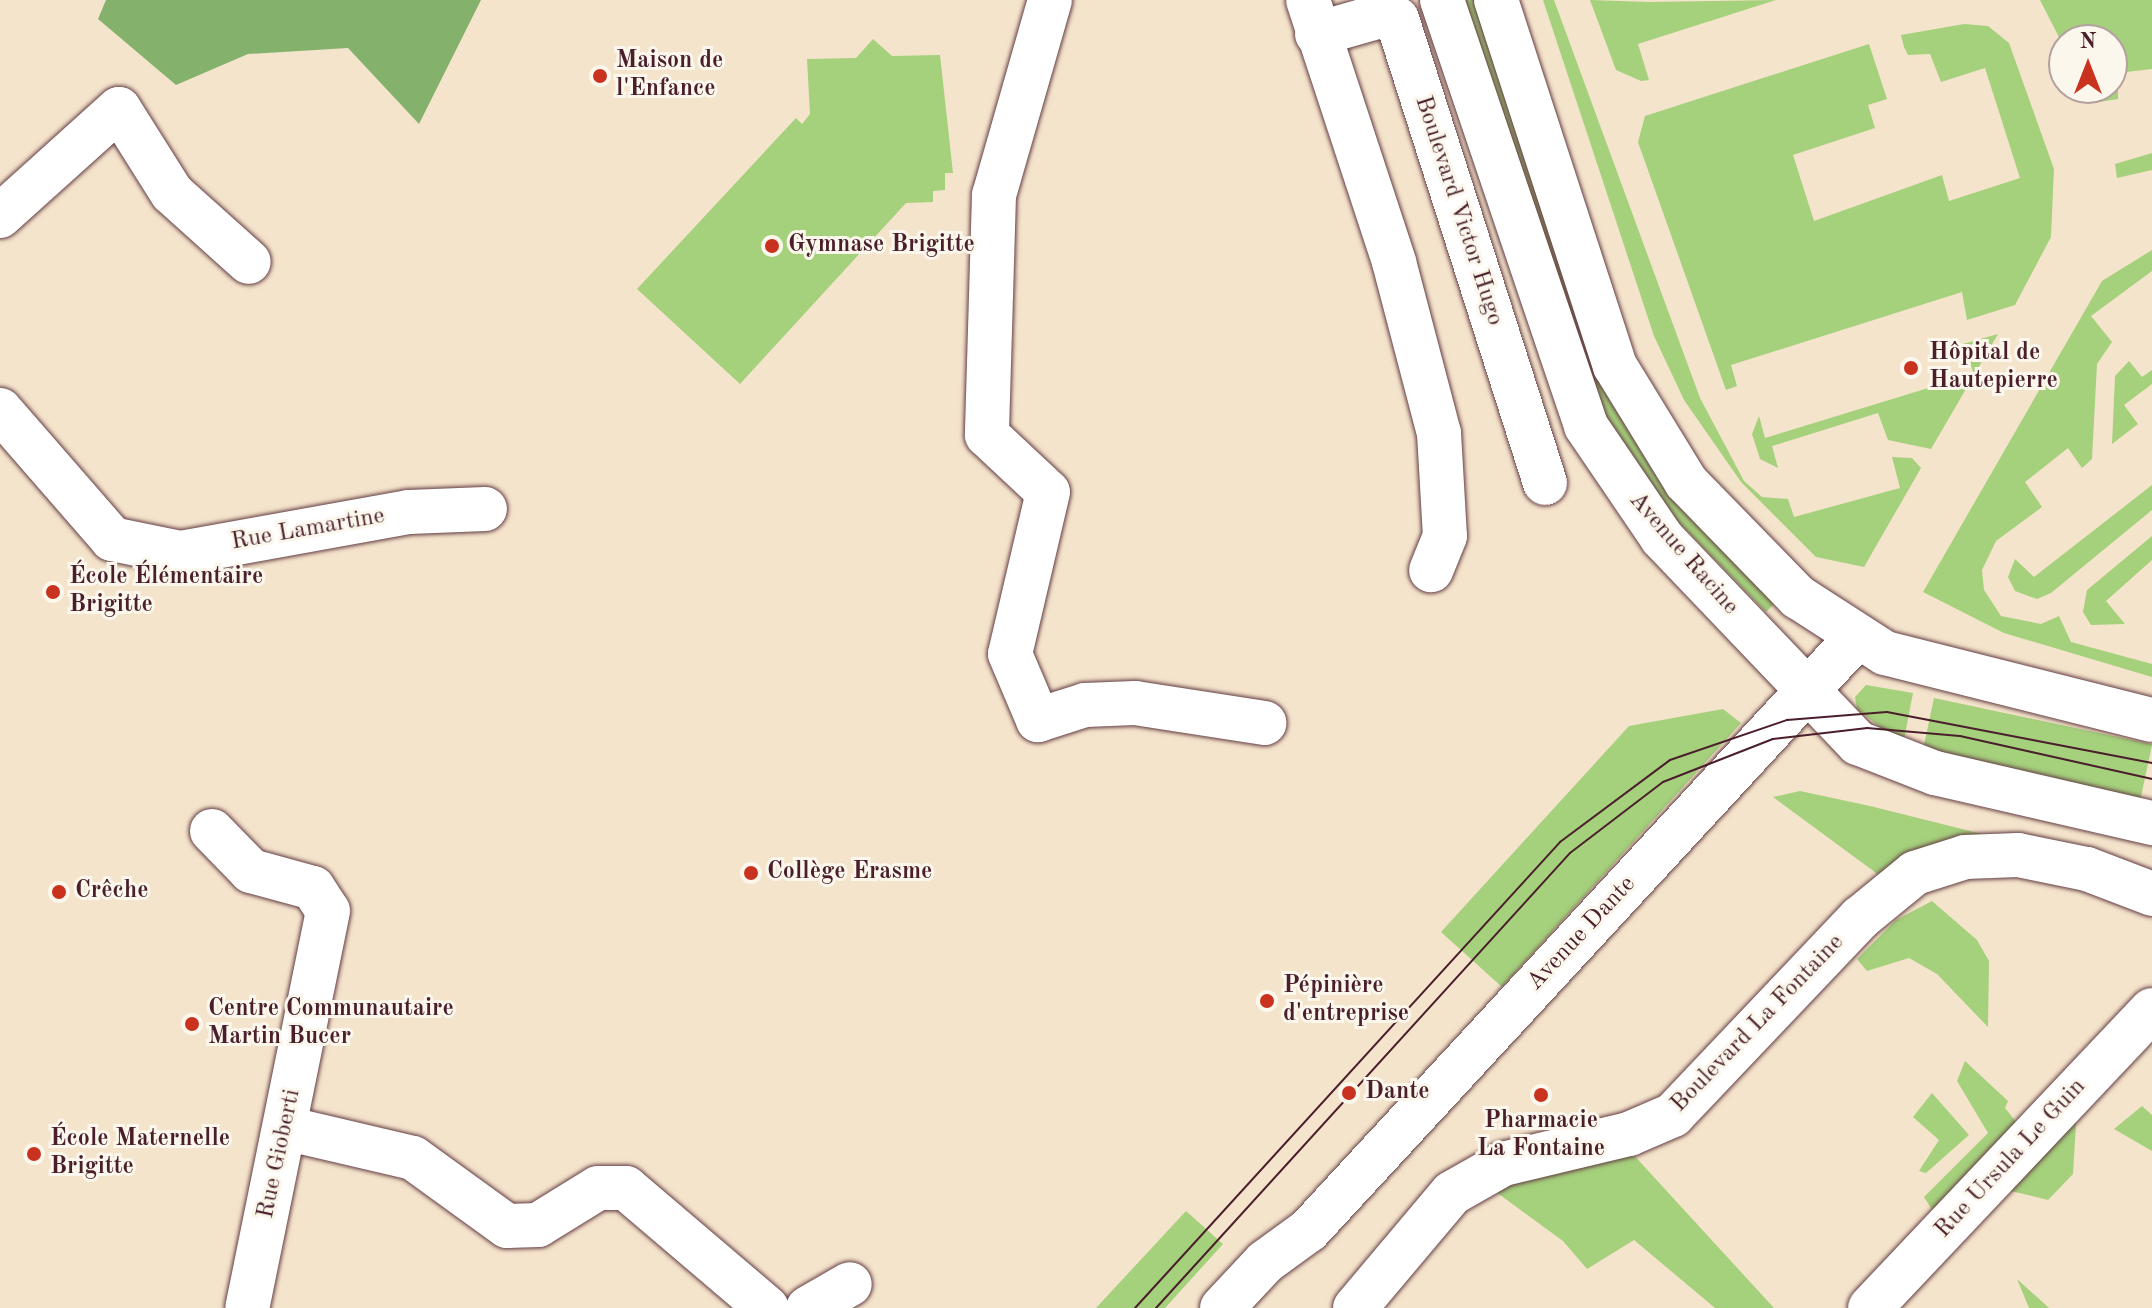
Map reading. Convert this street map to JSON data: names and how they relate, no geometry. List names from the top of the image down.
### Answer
{
  "streets": {
    "street": [
      "Boulevard Victor Hugo",
      "Rue Lamartine",
      "Avenue Racine",
      "Avenue Dante",
      "Boulevard La Fontaine",
      "Rue Gioberti",
      "Rue Ursula Le Guin"
    ]
  },
  "crossings": [
    ["Avenue Racine", "Avenue Dante"]
  ],
  "places": [
    "Maison de l'Enfance",
    "Gymnase Brigitte",
    "Hôpital de Hautepierre",
    "École Élémentaire Brigitte",
    "Collège Erasme",
    "Crêche",
    "Pépinière d'entreprise",
    "Centre Communautaire Martin Bucer",
    "Dante",
    "Pharmacie La Fontaine",
    "École Maternelle Brigitte"
  ],
  "north": "top"
}
